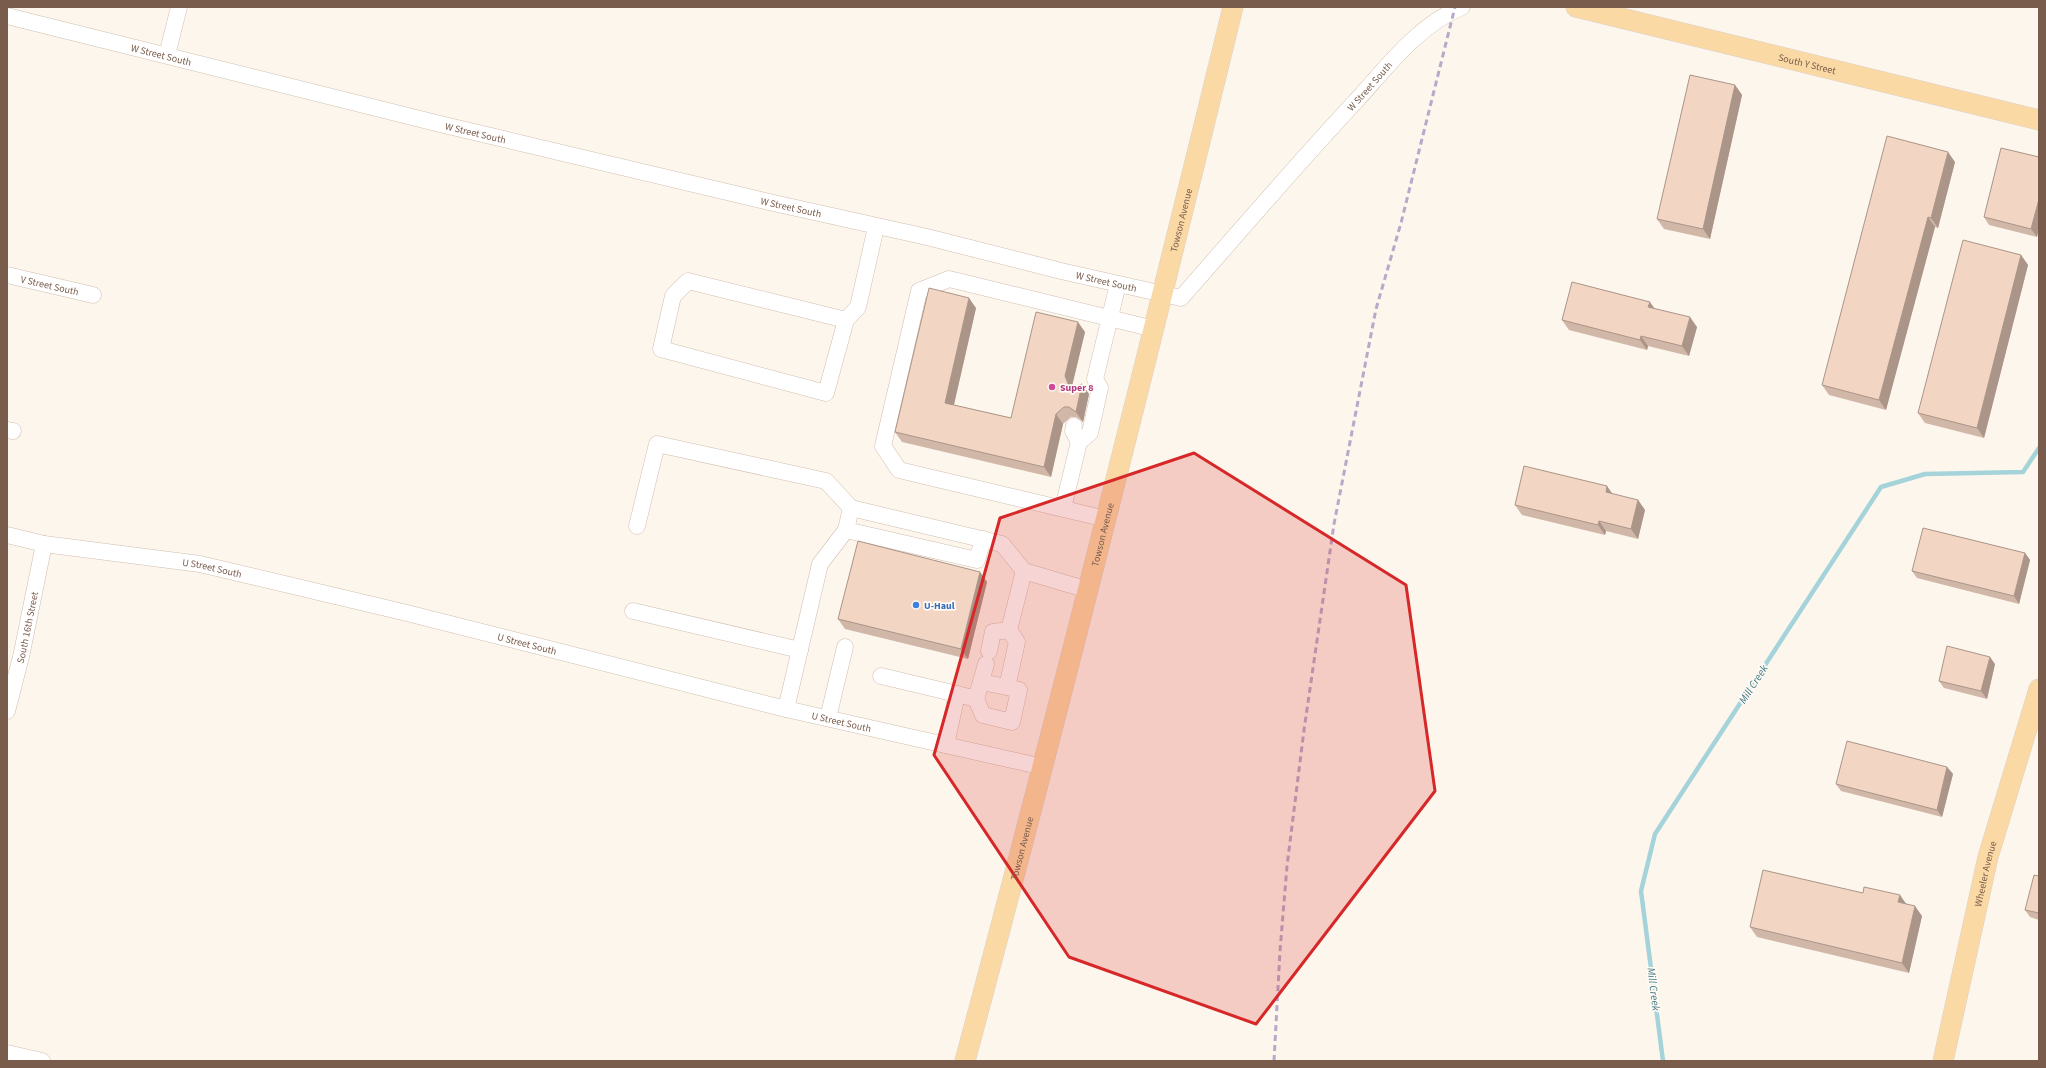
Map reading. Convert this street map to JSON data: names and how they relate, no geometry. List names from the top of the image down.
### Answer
{
  "streets": {
    "main road": ["South Y Street", "Towson Avenue", "Wheeler Avenue"],
    "street": [
      "W Street South",
      "V Street South",
      "U Street South",
      "South 16th Street"
    ]
  },
  "crossings": [
    ["W Street South", "Towson Avenue"],
    ["Towson Avenue", "U Street South"],
    ["U Street South", "South 16th Street"]
  ],
  "water": ["Mill Creek"],
  "places": ["Super 8", "U-Haul"]
}
